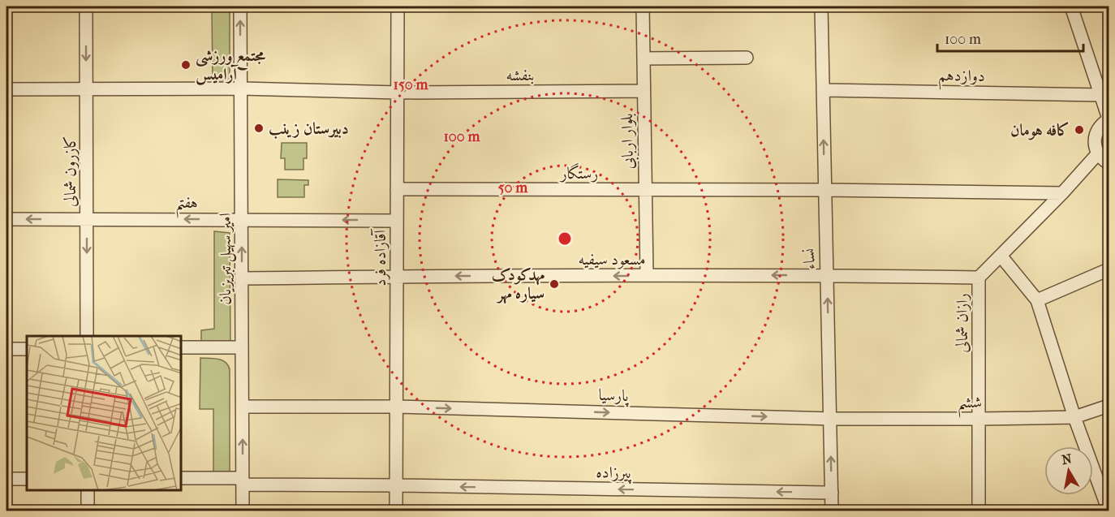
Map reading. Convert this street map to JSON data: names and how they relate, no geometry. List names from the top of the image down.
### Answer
{
  "streets": {
    "street": [
      "بنفشه",
      "دوازدهم",
      "بلوار اربابی",
      "کازرون شمالی",
      "رستگار",
      "هفتم",
      "آقازاده فرد",
      "امیر سهیل تبریزیان",
      "مسعود سیفیه",
      "نساء",
      "رازان شمالی",
      "پارسیا",
      "ششم",
      "پیرزاده"
    ]
  },
  "crossings": [
    ["بنفشه", "بلوار اربابی"],
    ["بنفشه", "کازرون شمالی"],
    ["بنفشه", "آقازاده فرد"],
    ["بنفشه", "امیر سهیل تبریزیان"],
    ["دوازدهم", "نساء"],
    ["بلوار اربابی", "رستگار"],
    ["بلوار اربابی", "مسعود سیفیه"],
    ["کازرون شمالی", "هفتم"],
    ["رستگار", "آقازاده فرد"],
    ["رستگار", "نساء"],
    ["رستگار", "رازان شمالی"],
    ["هفتم", "آقازاده فرد"],
    ["هفتم", "امیر سهیل تبریزیان"],
    ["آقازاده فرد", "مسعود سیفیه"],
    ["آقازاده فرد", "پارسیا"],
    ["آقازاده فرد", "پیرزاده"],
    ["امیر سهیل تبریزیان", "مسعود سیفیه"],
    ["امیر سهیل تبریزیان", "پارسیا"],
    ["امیر سهیل تبریزیان", "پیرزاده"],
    ["مسعود سیفیه", "نساء"],
    ["مسعود سیفیه", "رازان شمالی"],
    ["نساء", "پارسیا"],
    ["نساء", "ششم"],
    ["نساء", "پیرزاده"],
    ["رازان شمالی", "ششم"],
    ["پارسیا", "ششم"]
  ],
  "one_way": [
    "کازرون شمالی",
    "هفتم",
    "امیر سهیل تبریزیان",
    "مسعود سیفیه",
    "نساء",
    "پارسیا",
    "پیرزاده"
  ],
  "places": [
    "مجتمع ورزشی آرامیس",
    "دبیرستان زینب",
    "کافه هومان",
    "مهدکودک سیاره مهر"
  ],
  "scale_bar": "100 m",
  "north": "top",
  "rings": ["150 m", "100 m", "50 m"]
}
